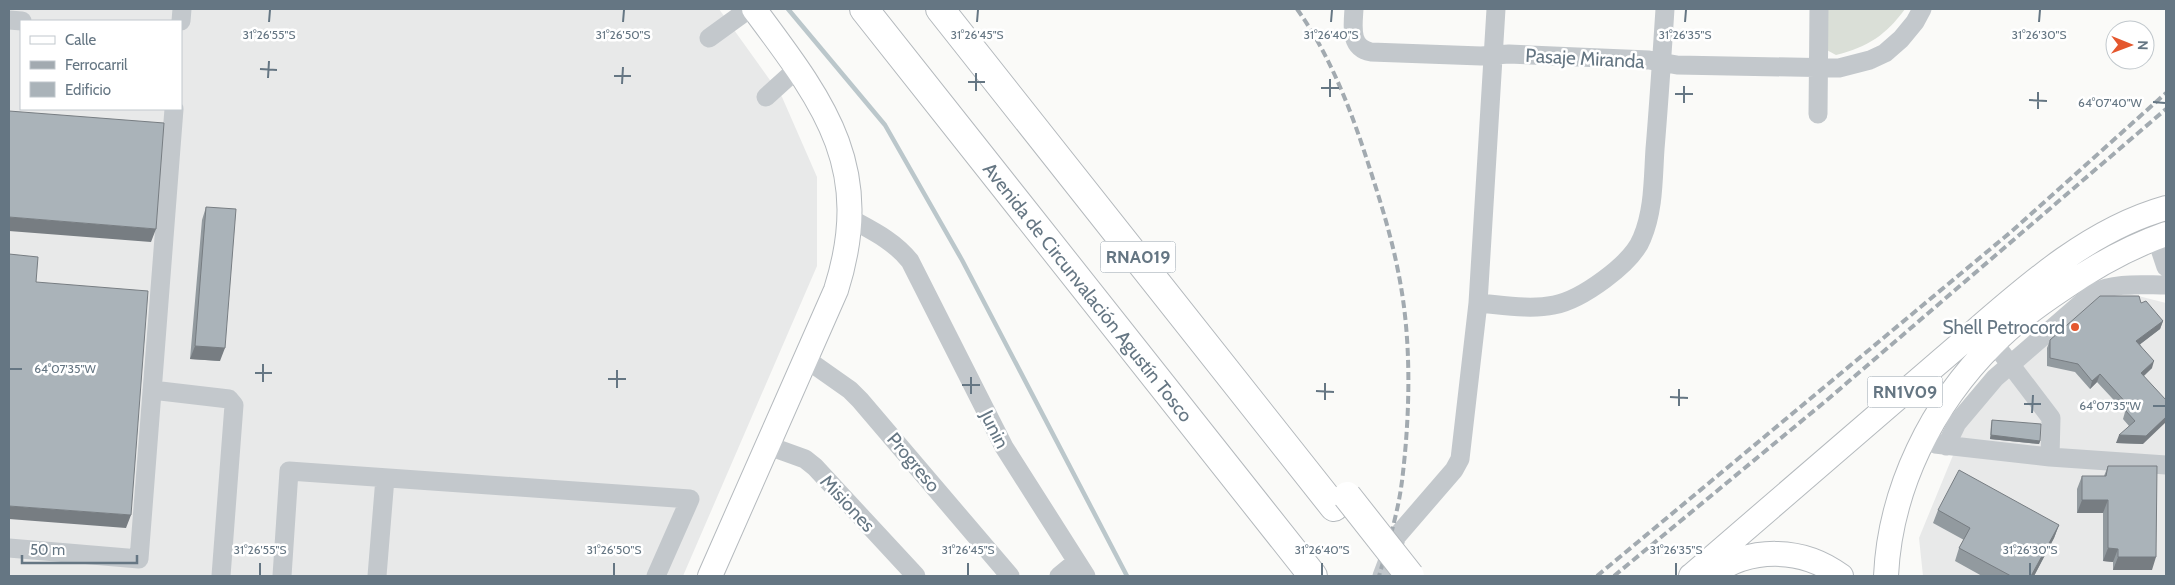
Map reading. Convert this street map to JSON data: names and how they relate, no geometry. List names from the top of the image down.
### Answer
{
  "streets": {
    "highway": ["RNA019", "Avenida de Circunvalación Agustín Tosco"],
    "main road": ["RN1V09"],
    "street": [
      "Pasaje Miranda",
      "Junin",
      "Progreso",
      "Misiones"
    ]
  },
  "places": ["Shell Petrocord"],
  "legend": ["Calle", "Ferrocarril", "Edificio"],
  "scale_bar": "50 m",
  "north": "right",
  "coordinates": [
    "31°26'55\"S",
    "31°26'50\"S",
    "31°26'45\"S",
    "31°26'40\"S",
    "31°26'35\"S",
    "31°26'30\"S",
    "64°07'40\"W",
    "64°07'35\"W"
  ]
}
